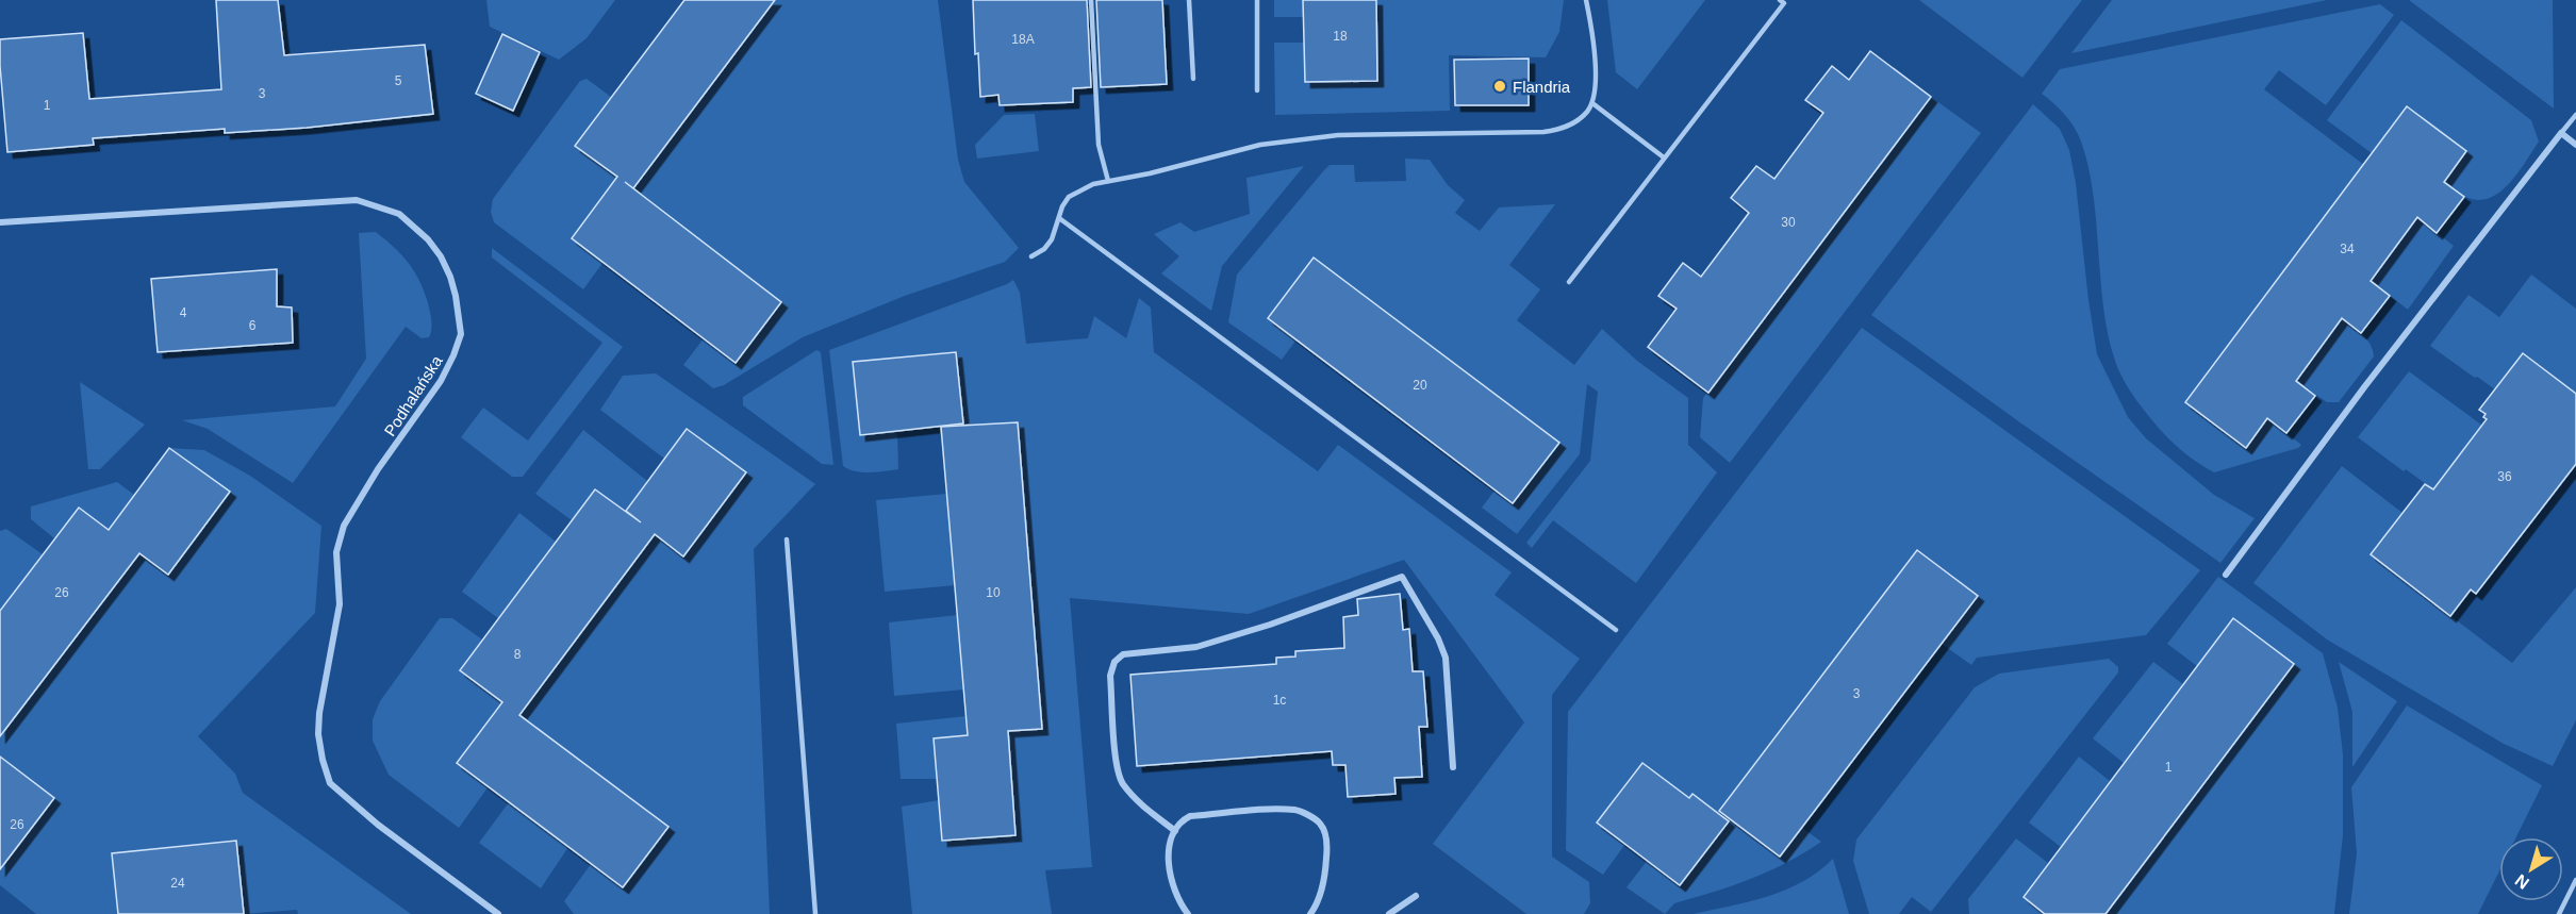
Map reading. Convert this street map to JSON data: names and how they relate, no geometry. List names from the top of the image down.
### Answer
{
  "streets": {
    "street": ["Podhalańska"]
  },
  "places": ["Flandria"],
  "house_numbers": [
    "18",
    "18A",
    "5",
    "3",
    "1",
    "30",
    "34",
    "4",
    "6",
    "20",
    "36",
    "26",
    "10",
    "8",
    "3",
    "1c",
    "1",
    "26",
    "24"
  ],
  "north": "bottom left"
}
